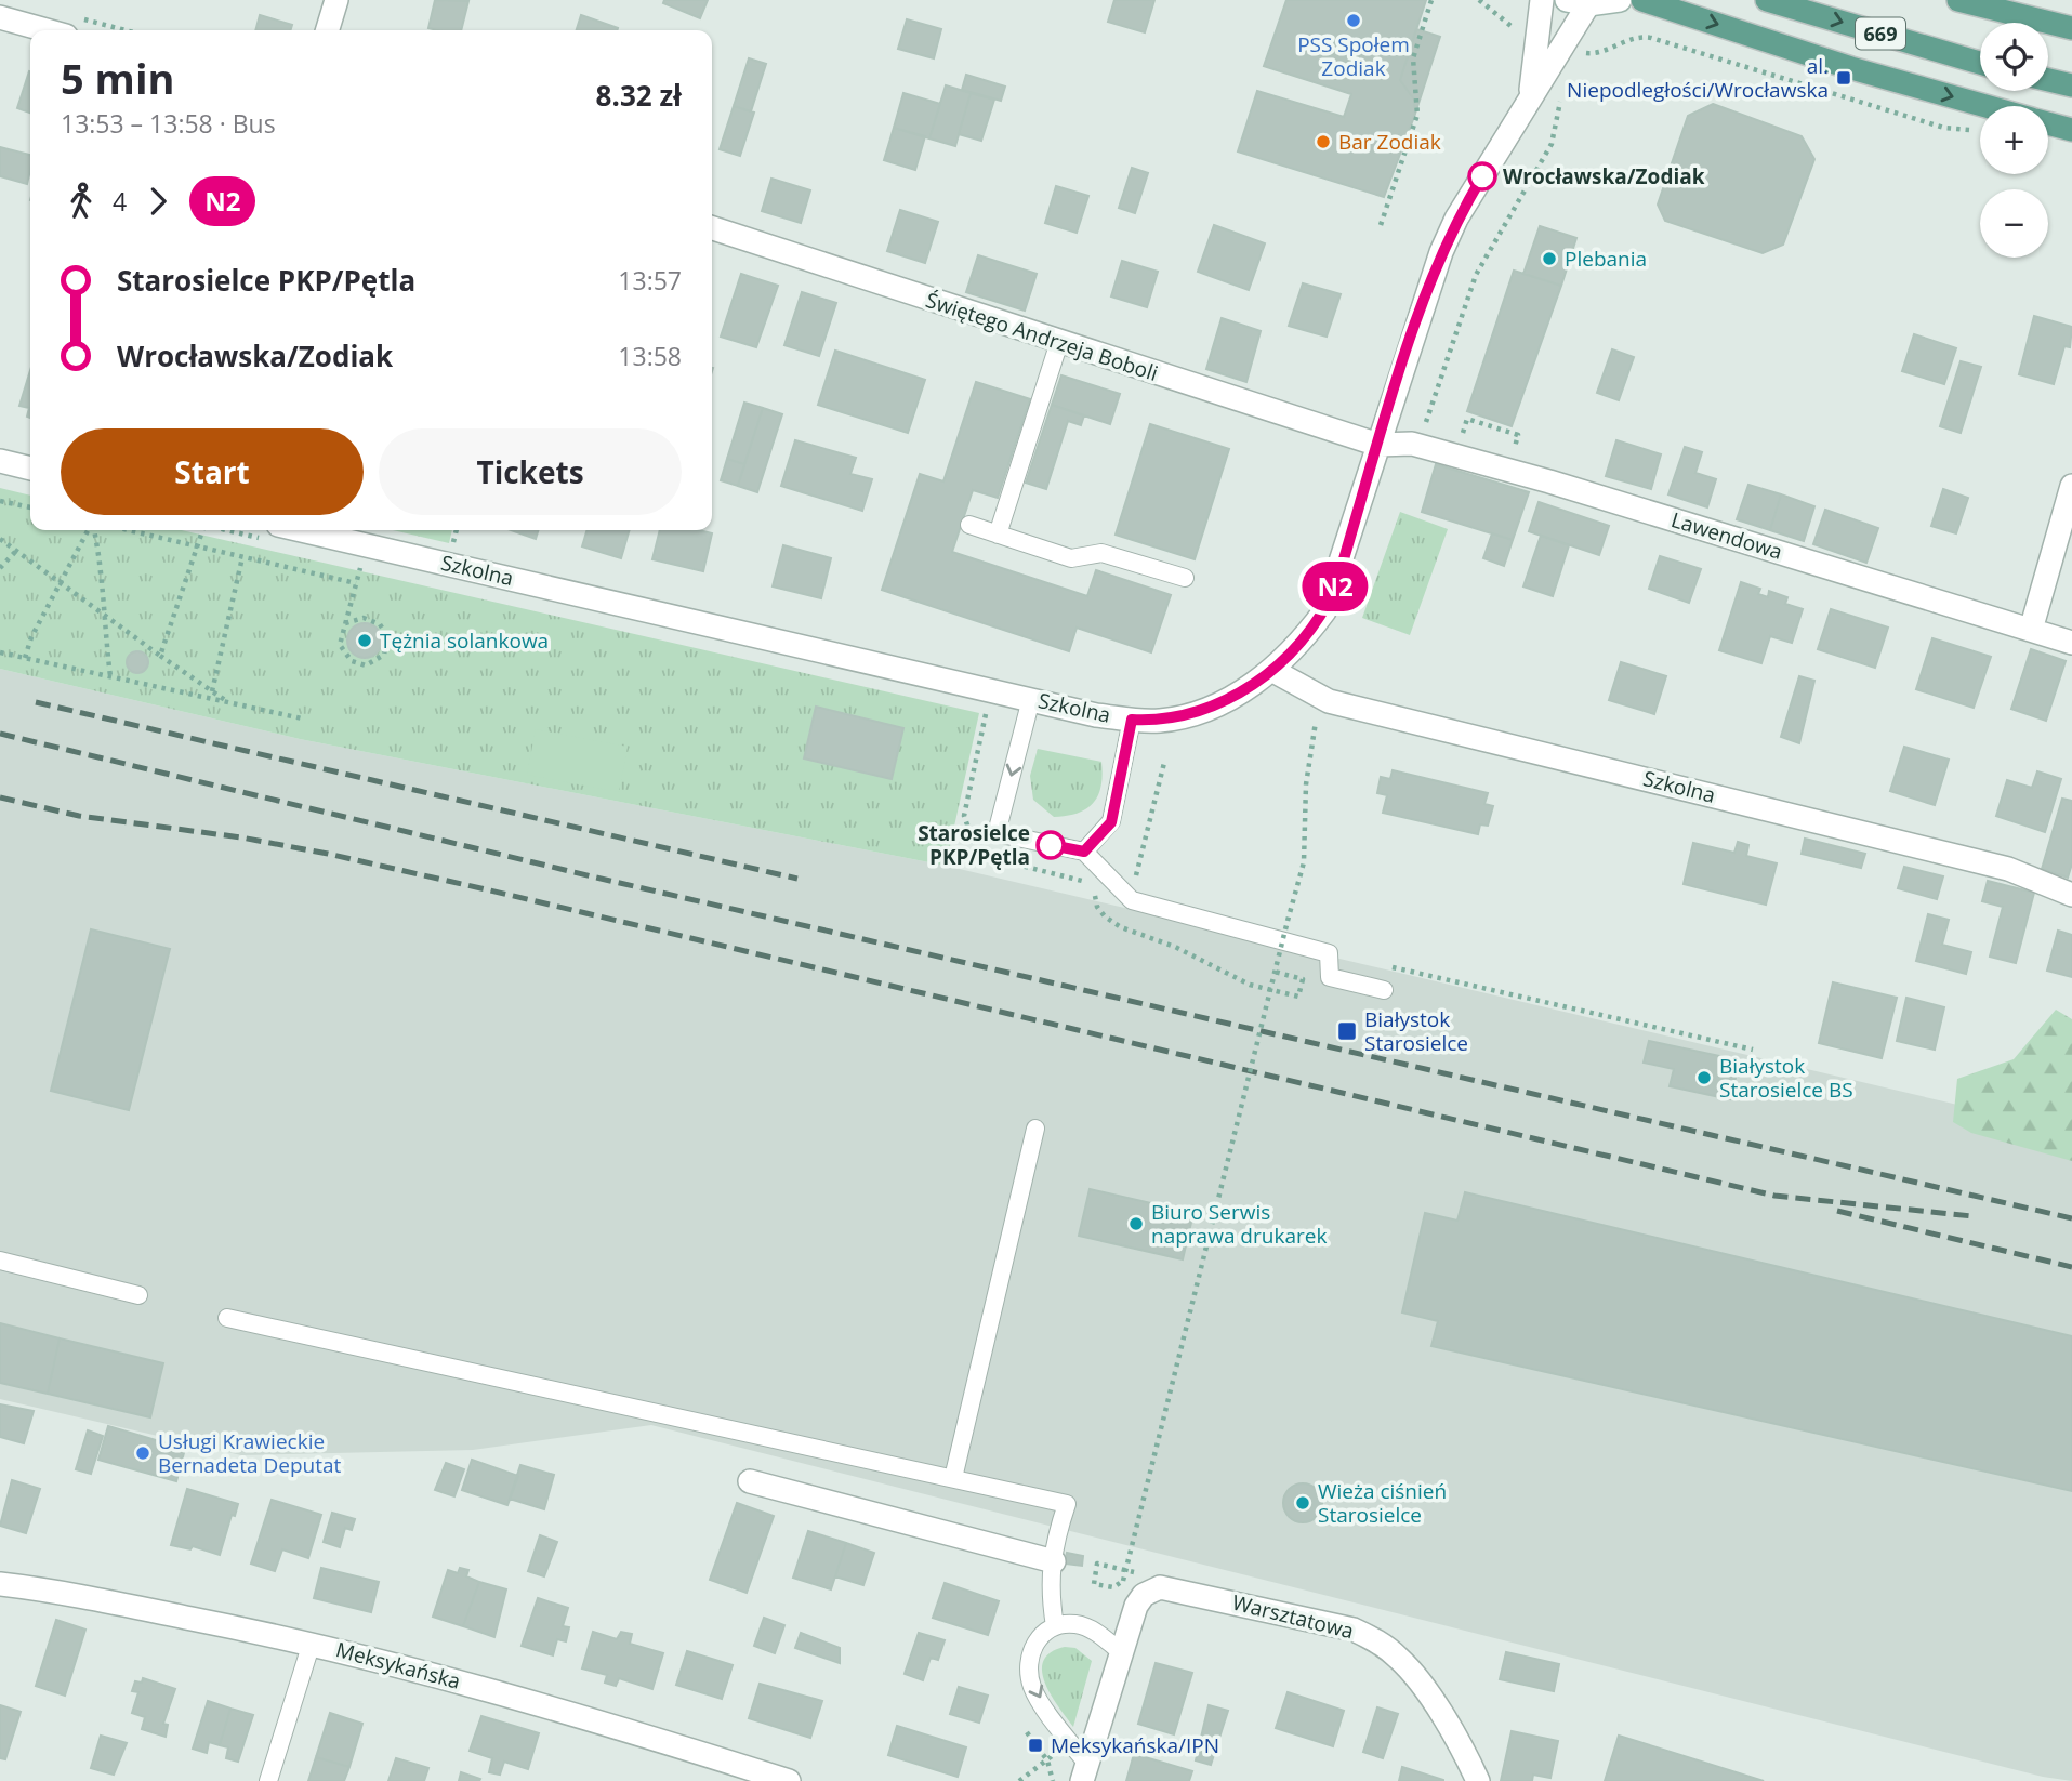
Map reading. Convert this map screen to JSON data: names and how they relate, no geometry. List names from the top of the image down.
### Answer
{
  "streets": {
    "main road": ["669"],
    "street": [
      "Świętego Andrzeja Boboli",
      "Lawendowa",
      "Szkolna",
      "Warsztatowa",
      "Meksykańska"
    ]
  },
  "crossings": [
    ["Świętego Andrzeja Boboli", "Lawendowa"]
  ],
  "places": {
    "other": [
      "PSS Społem Zodiak",
      "Bar Zodiak",
      "Wrocławska/Zodiak",
      "Plebania",
      "Tężnia solankowa",
      "Starosielce PKP/Pętla",
      "Białystok Starosielce BS",
      "Biuro Serwis naprawa drukarek",
      "Usługi Krawieckie Bernadeta Deputat",
      "Wieża ciśnień Starosielce"
    ],
    "transit": ["al. Niepodległości/Wrocławska", "Białystok Starosielce", "Meksykańska/IPN"]
  },
  "lines": ["bus line N2"],
  "page": {
    "on_map": "N2",
    "map_buttons": ["+", "−"],
    "heading": ["5 min", "13:53 – 13:58 · Bus", "8.32 zł"],
    "legs": ["4", "N2"],
    "list": [
      {
        "name": "Starosielce PKP/Pętla",
        "value": "13:57"
      },
      {
        "name": "Wrocławska/Zodiak",
        "value": "13:58"
      }
    ],
    "buttons": ["Start", "Tickets"]
  }
}
